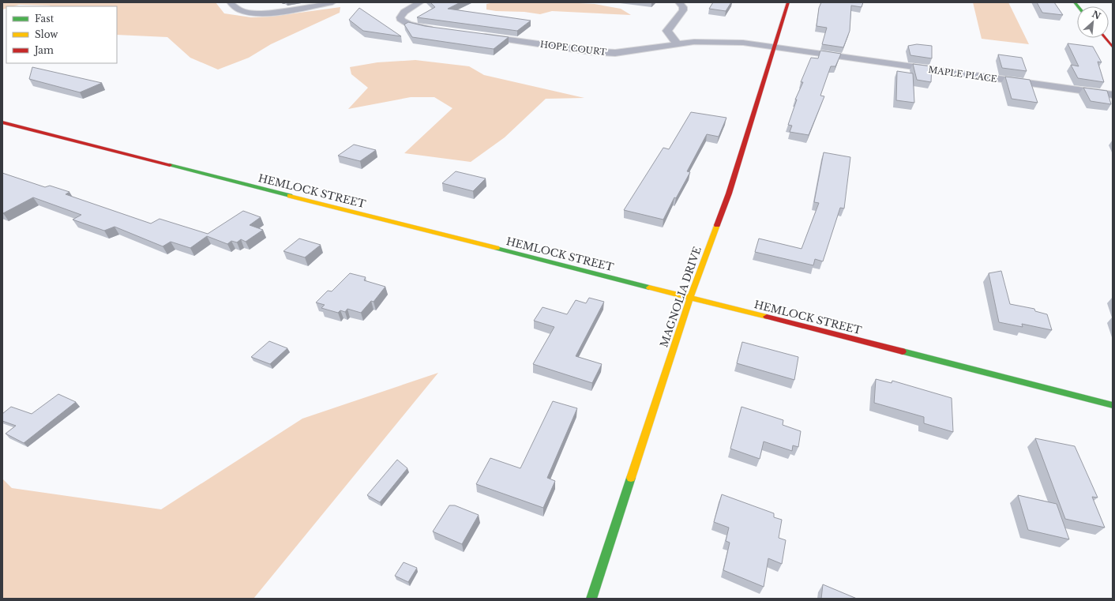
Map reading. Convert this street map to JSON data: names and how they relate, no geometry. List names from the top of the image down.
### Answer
{
  "streets": {
    "street": [
      "HOPE COURT",
      "MAPLE PLACE",
      "HEMLOCK STREET",
      "MAGNOLIA DRIVE"
    ]
  },
  "crossings": [
    ["HOPE COURT", "MAPLE PLACE"],
    ["HOPE COURT", "MAGNOLIA DRIVE"],
    ["MAPLE PLACE", "MAGNOLIA DRIVE"],
    ["HEMLOCK STREET", "MAGNOLIA DRIVE"]
  ],
  "legend": ["Fast", "Slow", "Jam"],
  "north": "top right"
}
